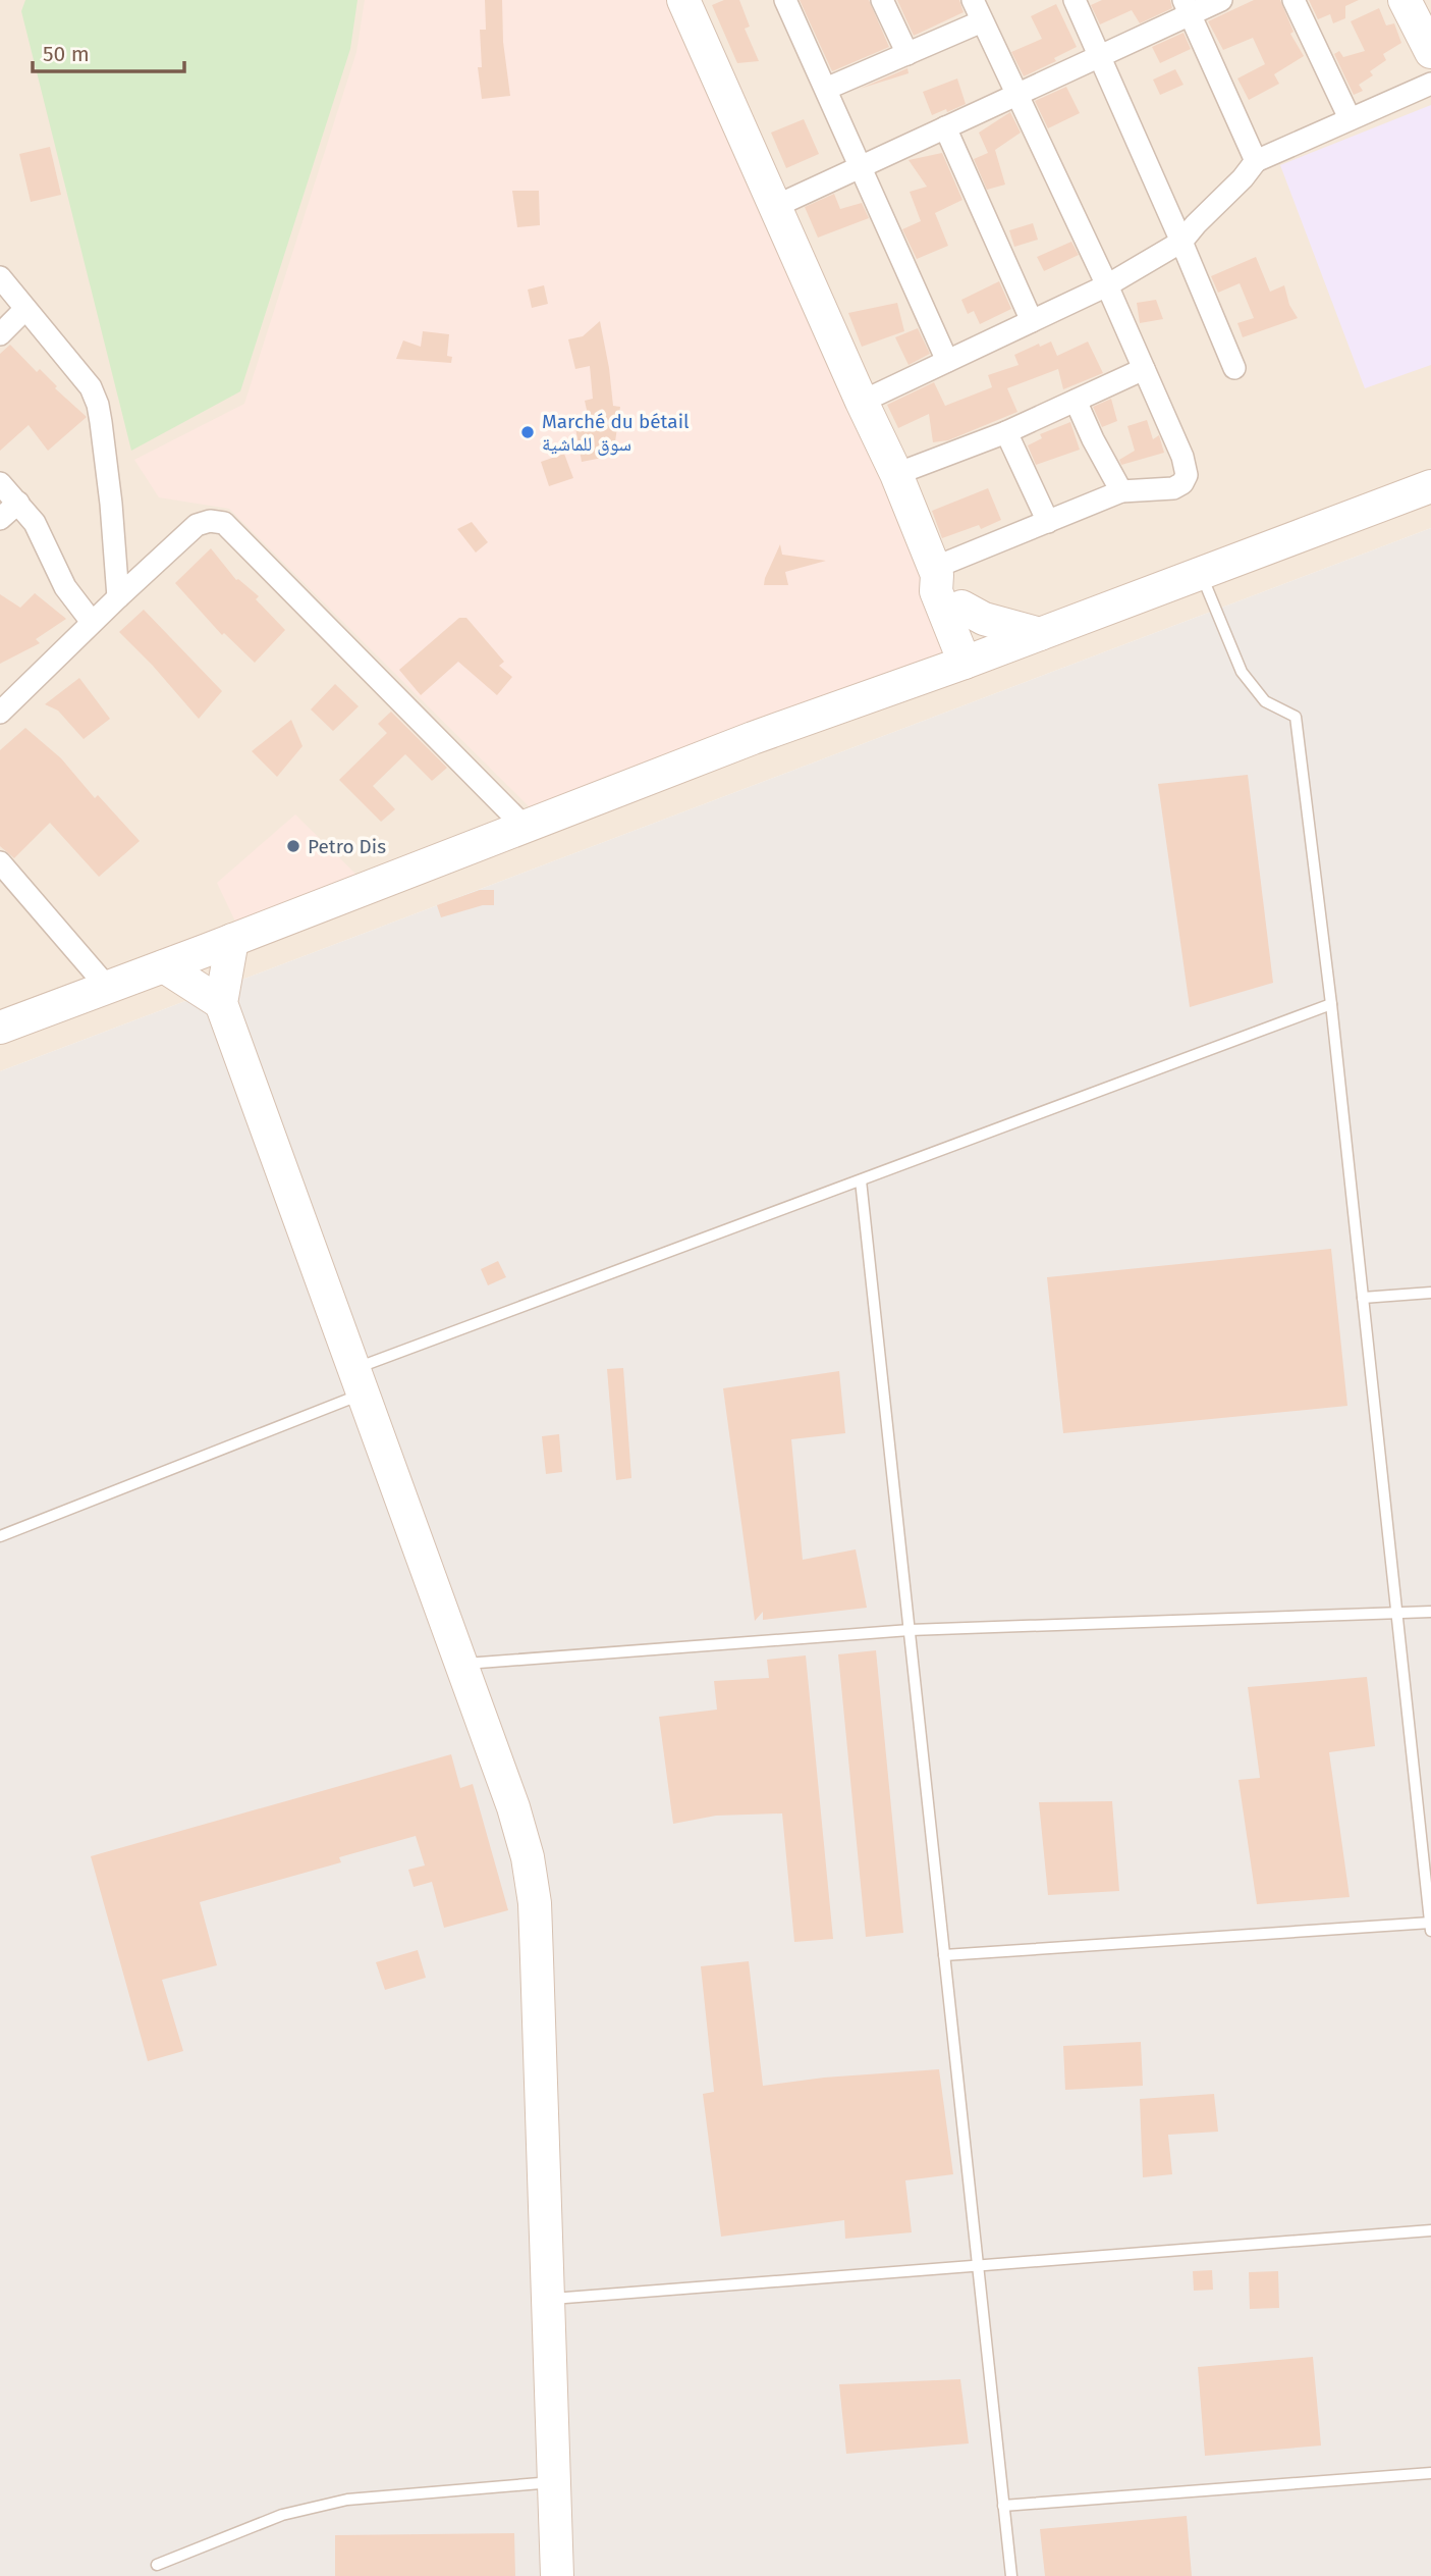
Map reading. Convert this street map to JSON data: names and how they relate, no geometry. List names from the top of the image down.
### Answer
{
  "places": ["Marché du bétail سوق للماشية", "Petro Dis"],
  "scale_bar": "50 m"
}
